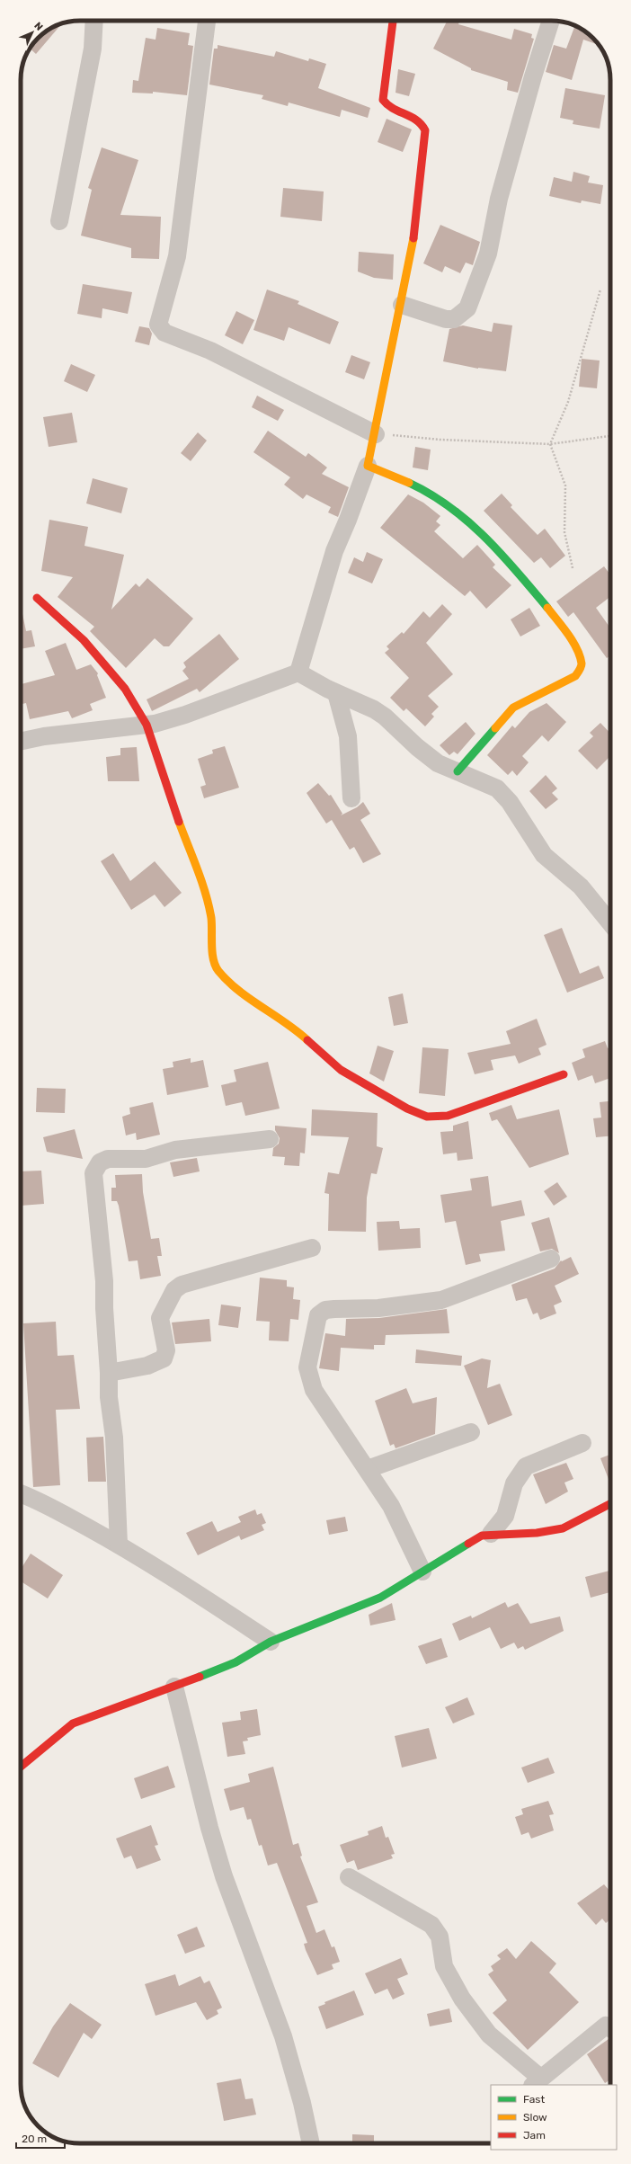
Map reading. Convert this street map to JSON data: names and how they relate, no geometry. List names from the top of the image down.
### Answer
{
  "legend": ["Fast", "Slow", "Jam"],
  "scale_bar": "20 m",
  "north": "top right"
}
